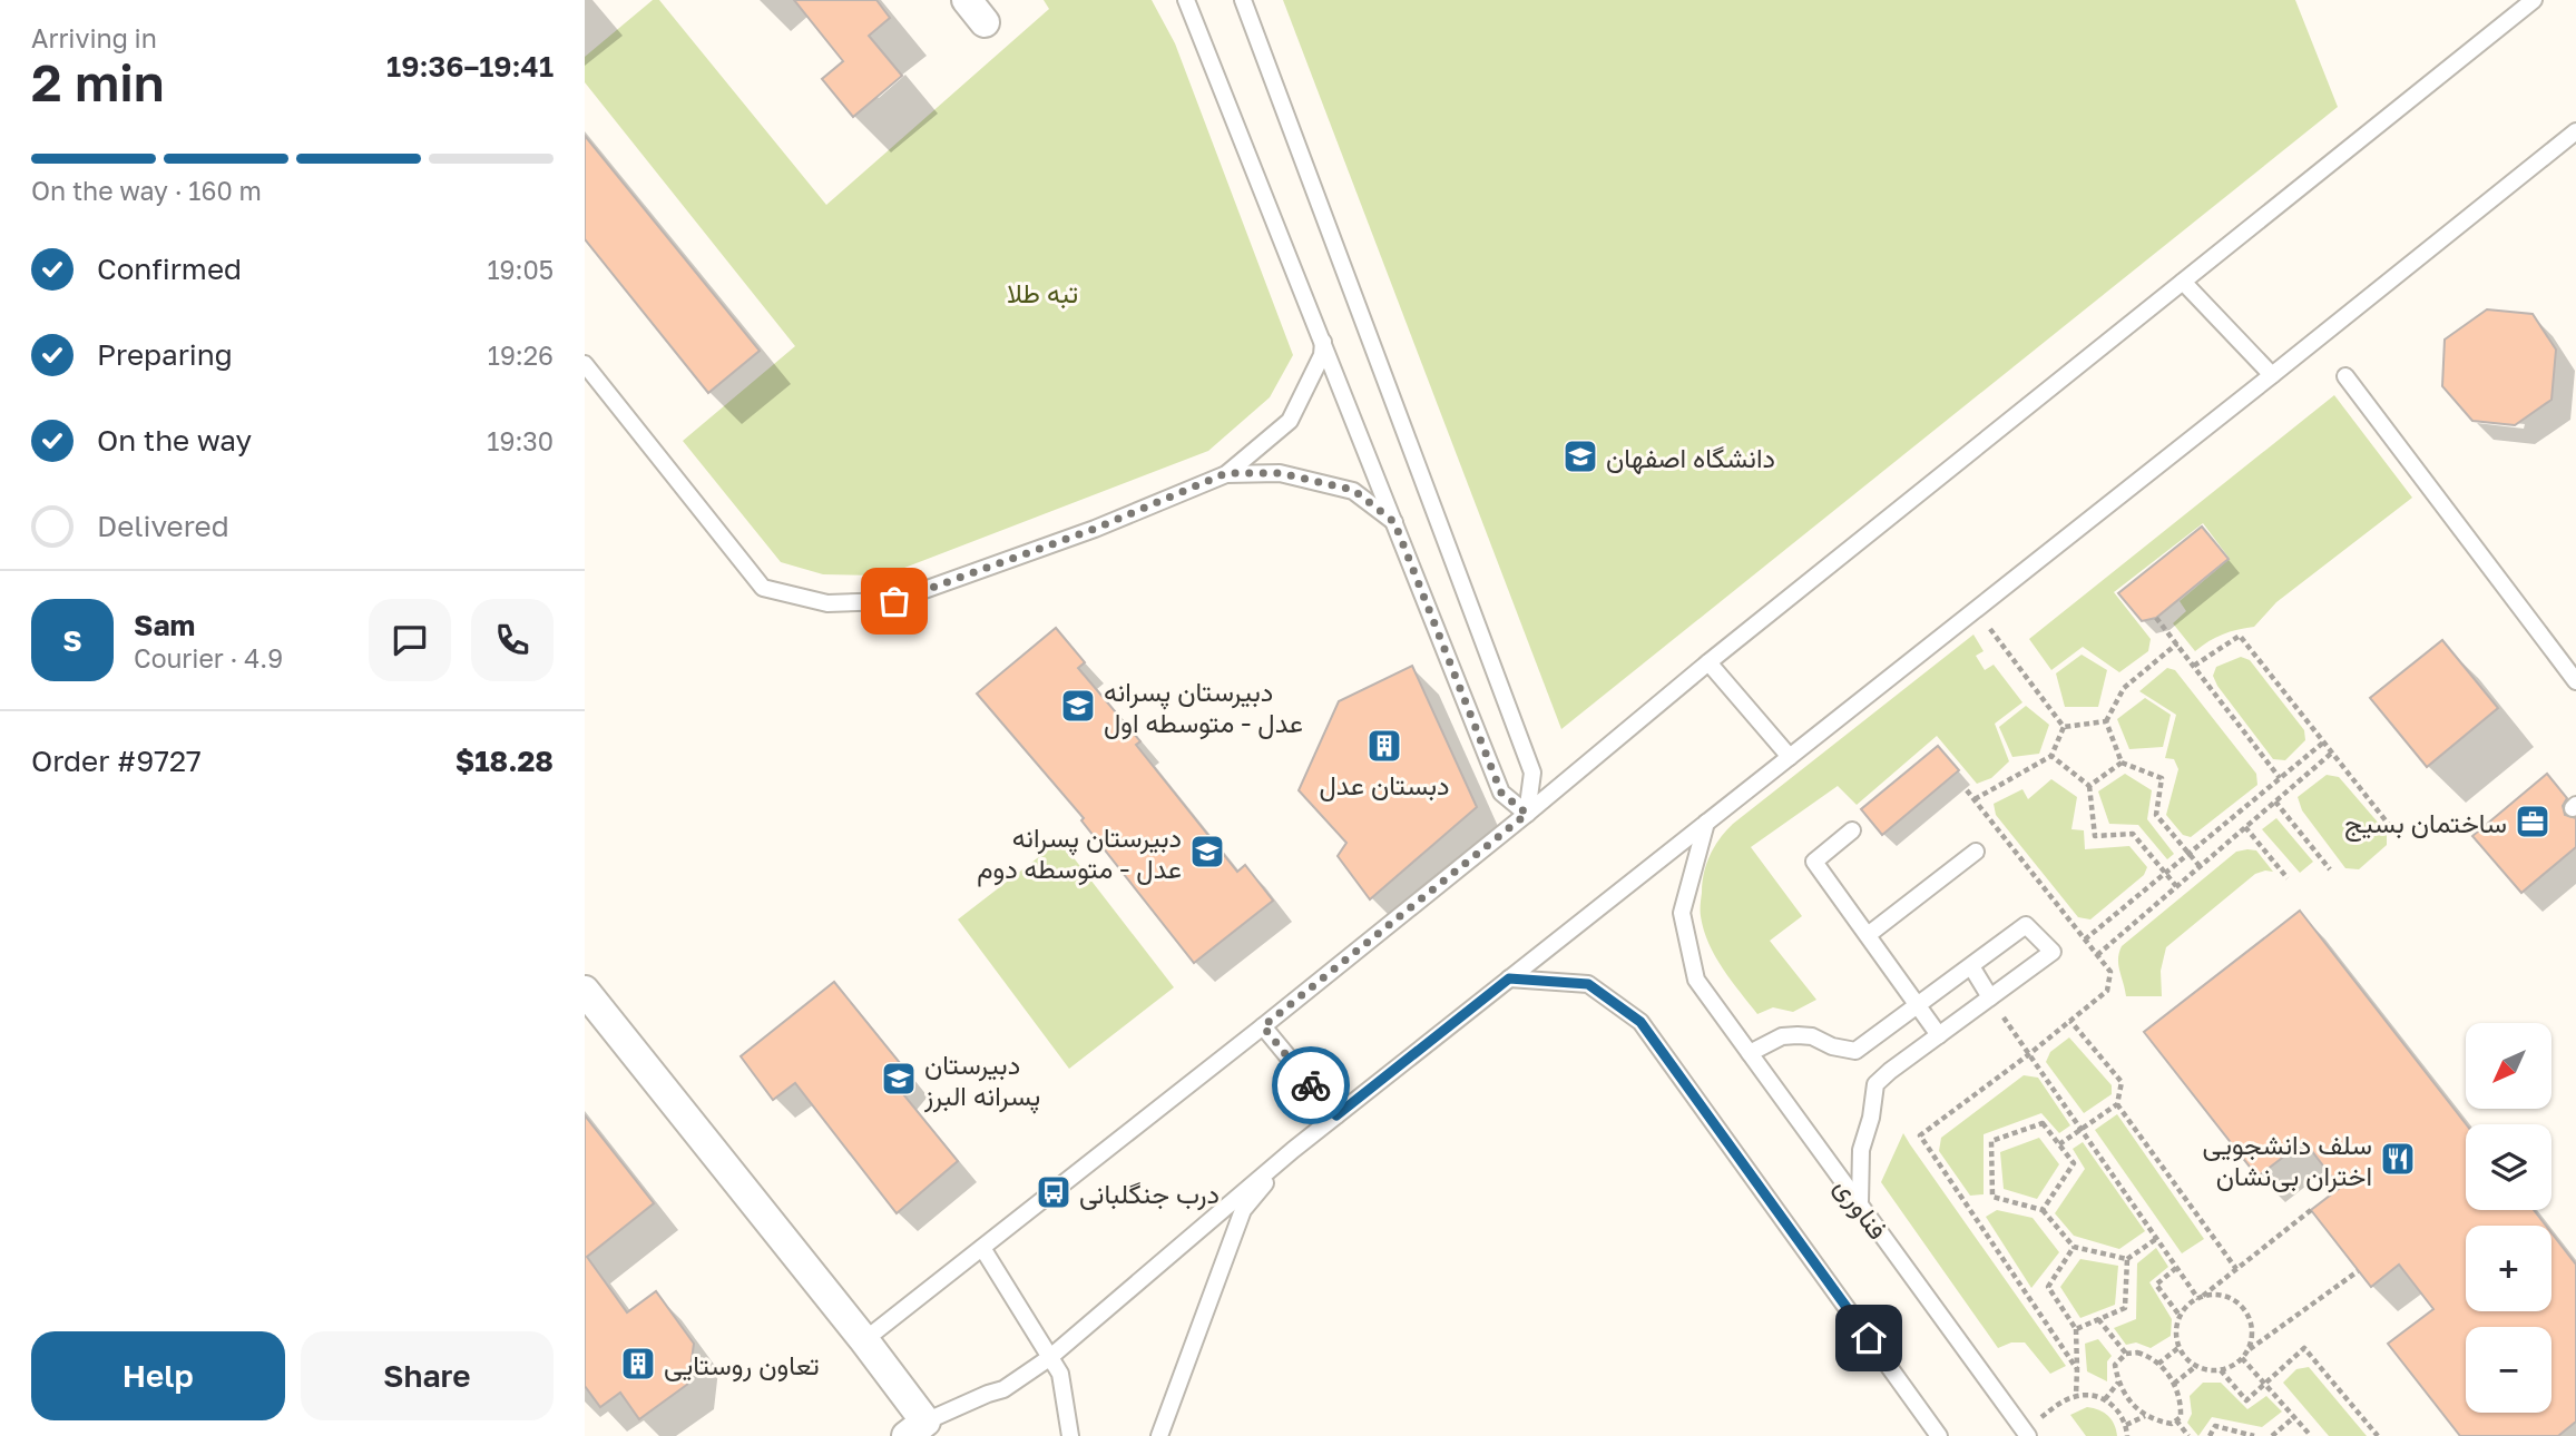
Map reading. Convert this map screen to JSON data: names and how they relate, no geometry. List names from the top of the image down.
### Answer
{
  "streets": {
    "lane": ["فناوری"]
  },
  "parks": ["تبه طلا"],
  "places": {
    "school or university": [
      "دانشگاه اصفهان",
      "دبیرستان پسرانه عدل - متوسطه اول",
      "دبیرستان پسرانه عدل - متوسطه دوم",
      "دبیرستان پسرانه البرز"
    ],
    "building": ["دبستان عدل", "تعاون روستایی"],
    "office": ["ساختمان بسیج"],
    "restaurant": ["سلف دانشجویی اختران بی‌نشان"],
    "bus stop": ["درب جنگلبانی"]
  },
  "north": "bottom left",
  "page": {
    "heading": ["2 min", "Arriving in", "19:36–19:41"],
    "panel": [
      "Sam",
      "Courier · 4.9",
      "Order #9727",
      "$18.28"
    ],
    "bar": "On the way · 160 m",
    "list": [
      ["Confirmed", "19:05"],
      ["Preparing", "19:26"],
      ["On the way", "19:30"],
      "Delivered"
    ],
    "round": "S",
    "map_buttons": ["+", "−"],
    "buttons": ["Help", "Share"]
  }
}
